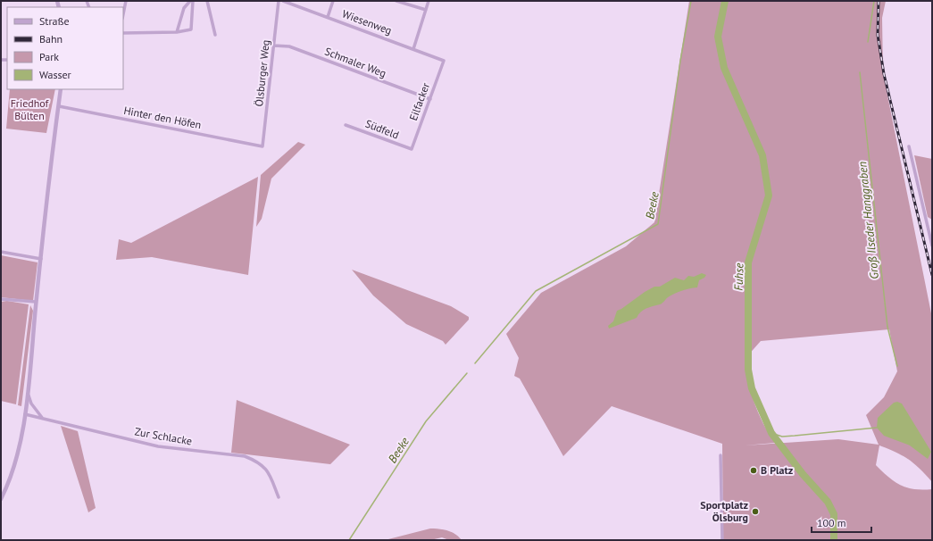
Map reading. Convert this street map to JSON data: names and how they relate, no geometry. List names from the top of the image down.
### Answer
{
  "streets": {
    "street": [
      "Wiesenweg",
      "Schmaler Weg",
      "Ölsburger Weg",
      "Eilfacker",
      "Hinter den Höfen",
      "Südfeld",
      "Zur Schlacke"
    ]
  },
  "crossings": [
    ["Wiesenweg", "Eilfacker"],
    ["Schmaler Weg", "Ölsburger Weg"],
    ["Schmaler Weg", "Eilfacker"],
    ["Ölsburger Weg", "Hinter den Höfen"],
    ["Eilfacker", "Südfeld"]
  ],
  "water": ["Beeke", "Groß Ilseder Hanggraben", "Fuhse"],
  "parks": ["Friedhof Bülten"],
  "places": ["B Platz", "Sportplatz Ölsburg"],
  "legend": [
    "Straße",
    "Bahn",
    "Park",
    "Wasser"
  ],
  "scale_bar": "100 m"
}
